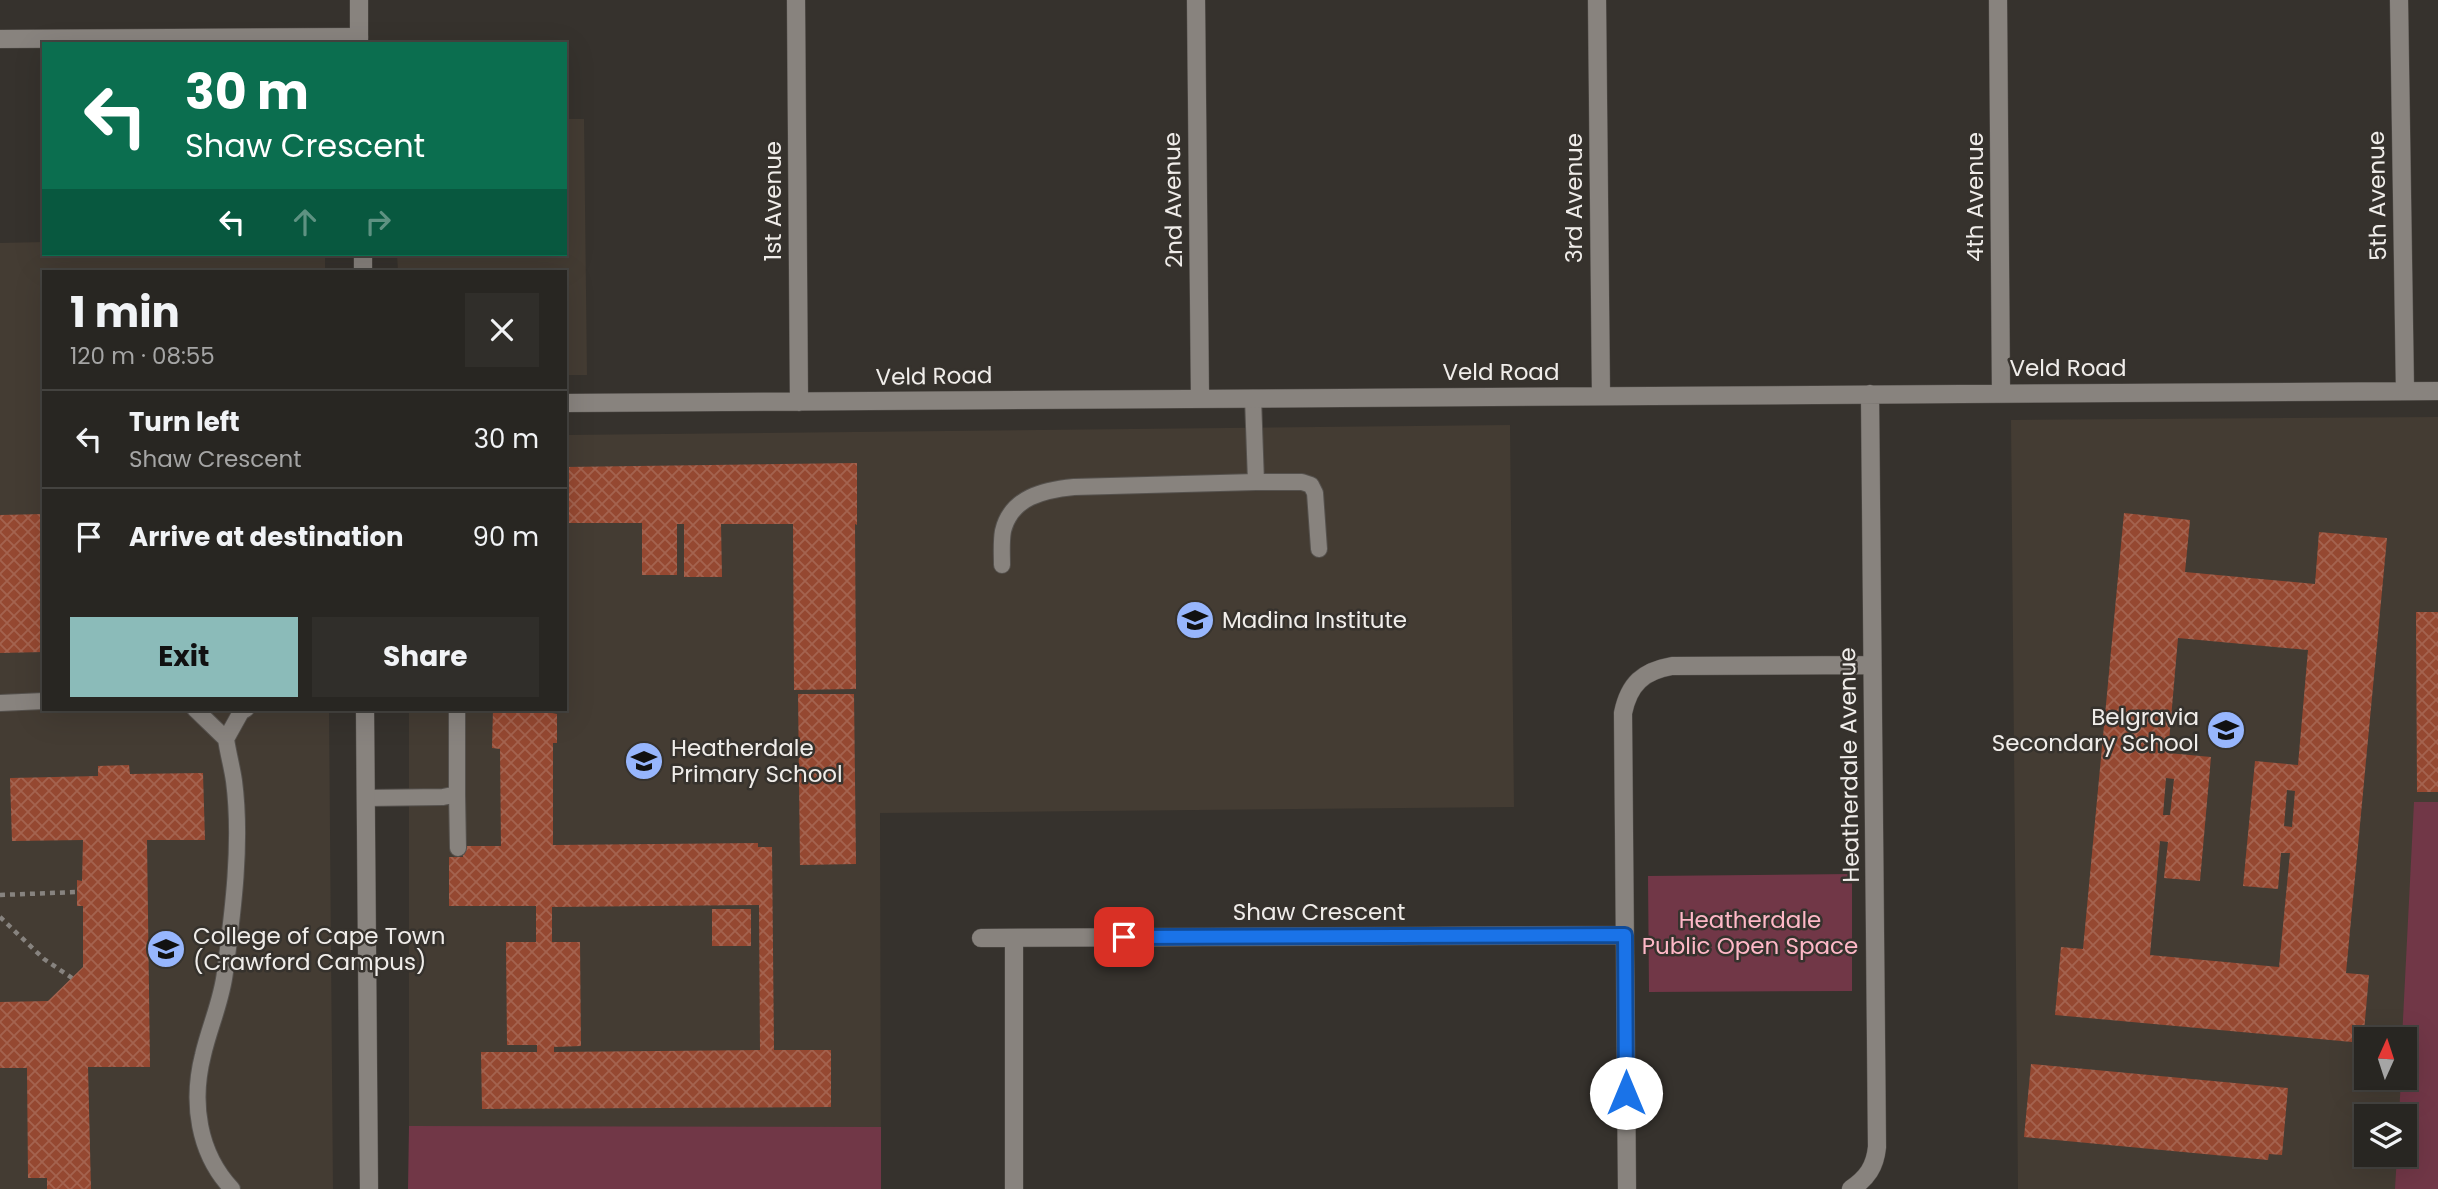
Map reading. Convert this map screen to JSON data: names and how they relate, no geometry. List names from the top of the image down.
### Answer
{
  "streets": {
    "street": [
      "5th Avenue",
      "4th Avenue",
      "3rd Avenue",
      "2nd Avenue",
      "1st Avenue",
      "Veld Road",
      "Heatherdale Avenue",
      "Shaw Crescent"
    ]
  },
  "crossings": [
    ["5th Avenue", "Veld Road"],
    ["4th Avenue", "Veld Road"],
    ["3rd Avenue", "Veld Road"],
    ["2nd Avenue", "Veld Road"],
    ["1st Avenue", "Veld Road"],
    ["Veld Road", "Heatherdale Avenue"]
  ],
  "parks": ["Heatherdale Public Open Space"],
  "places": {
    "school or university": [
      "Madina Institute",
      "Belgravia Secondary School",
      "Heatherdale Primary School",
      "College of Cape Town (Crawford Campus)"
    ]
  },
  "north": "top",
  "page": {
    "turn": ["30 m", "Shaw Crescent"],
    "heading": ["1 min", "120 m · 08:55"],
    "list": [
      {
        "name": "Turn left",
        "note": "Shaw Crescent",
        "value": "30 m"
      },
      {
        "name": "Arrive at destination",
        "value": "90 m"
      }
    ],
    "buttons": ["Exit", "Share"]
  }
}
